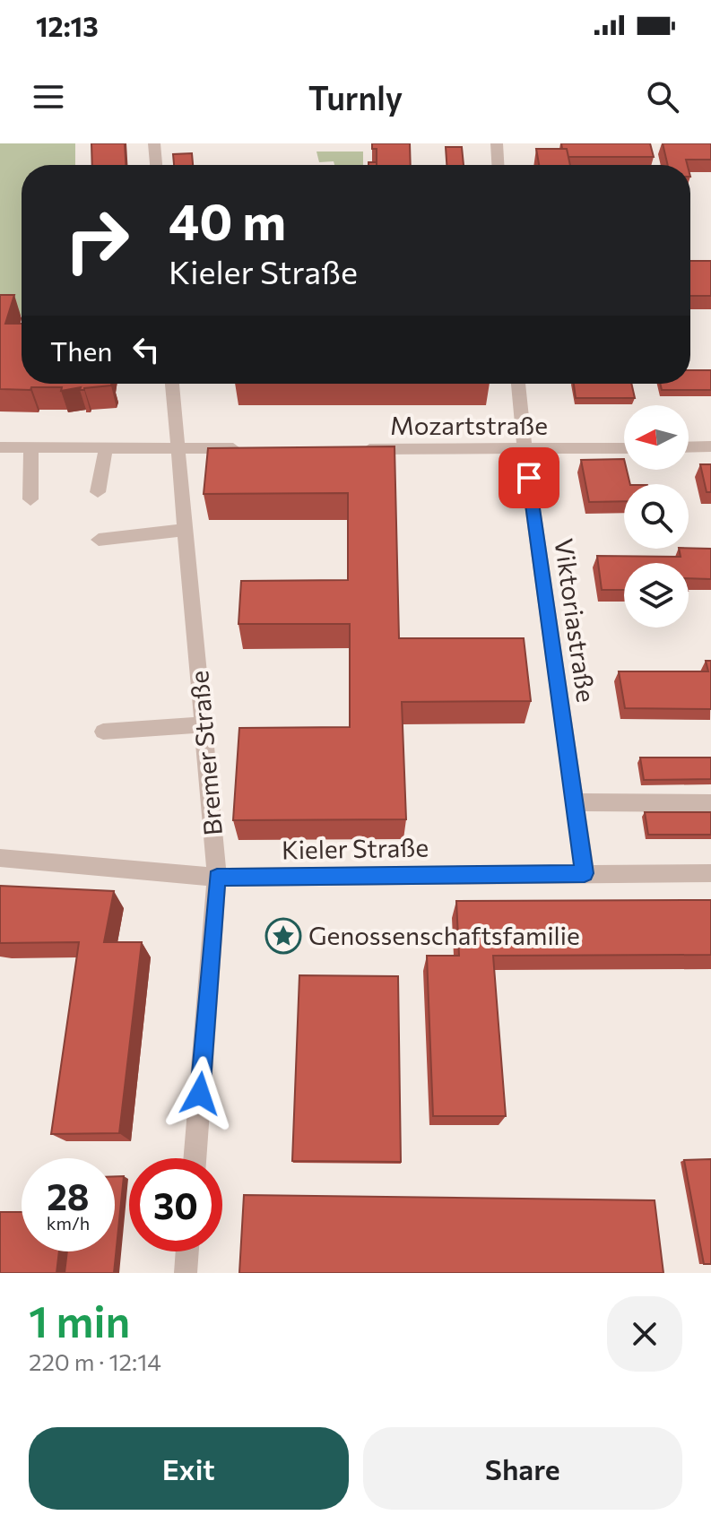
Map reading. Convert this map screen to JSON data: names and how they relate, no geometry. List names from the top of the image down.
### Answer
{
  "streets": {
    "street": [
      "Mozartstraße",
      "Viktoriastraße",
      "Bremer Straße",
      "Kieler Straße"
    ]
  },
  "crossings": [
    ["Mozartstraße", "Viktoriastraße"],
    ["Viktoriastraße", "Kieler Straße"],
    ["Bremer Straße", "Kieler Straße"]
  ],
  "places": {
    "place": ["Genossenschaftsfamilie"]
  },
  "north": "left",
  "page": {
    "status": "12:13",
    "header": "Turnly",
    "turn": ["40 m", "Kieler Straße"],
    "then": "Then",
    "speed": "28 km/h",
    "limit": "30",
    "heading": ["1 min", "220 m · 12:14"],
    "buttons": ["Exit", "Share"]
  }
}
